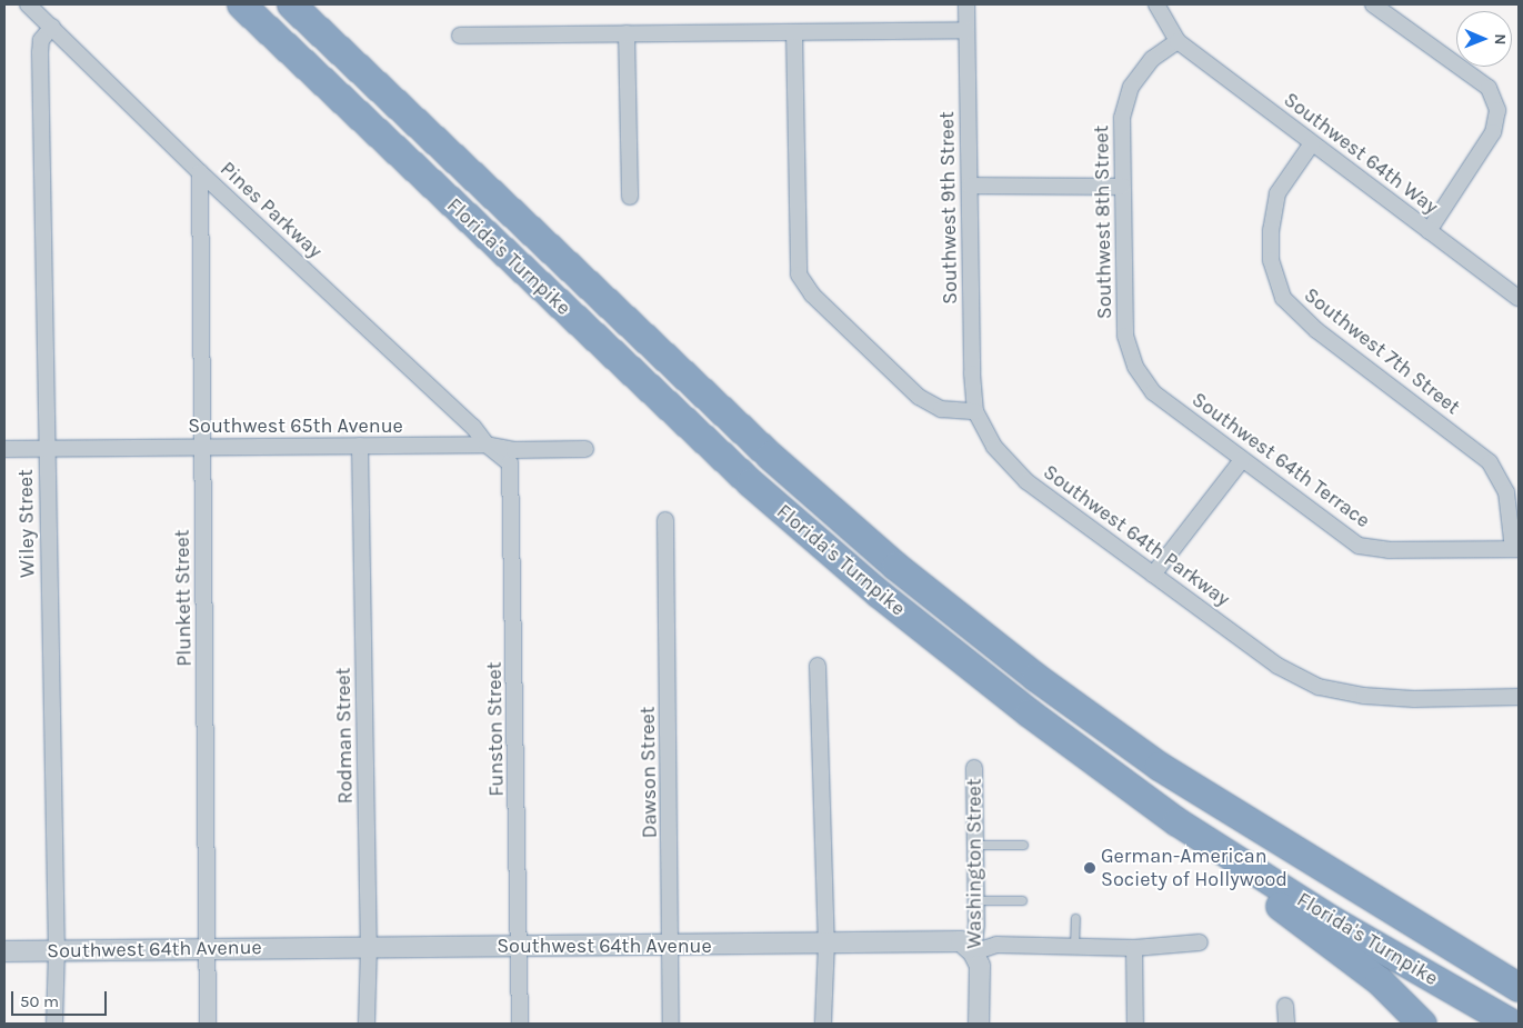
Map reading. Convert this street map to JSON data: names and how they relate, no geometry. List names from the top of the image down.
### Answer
{
  "streets": {
    "highway": ["Florida's Turnpike"],
    "street": [
      "Southwest 64th Way",
      "Southwest 9th Street",
      "Pines Parkway",
      "Southwest 8th Street",
      "Southwest 7th Street",
      "Southwest 65th Avenue",
      "Southwest 64th Terrace",
      "Wiley Street",
      "Southwest 64th Parkway",
      "Plunkett Street",
      "Funston Street",
      "Rodman Street",
      "Dawson Street",
      "Washington Street",
      "Southwest 64th Avenue"
    ]
  },
  "crossings": [
    ["Southwest 64th Way", "Southwest 8th Street"],
    ["Southwest 64th Way", "Southwest 7th Street"],
    ["Southwest 9th Street", "Southwest 64th Parkway"],
    ["Pines Parkway", "Southwest 65th Avenue"],
    ["Pines Parkway", "Wiley Street"],
    ["Pines Parkway", "Plunkett Street"],
    ["Pines Parkway", "Funston Street"],
    ["Southwest 8th Street", "Southwest 64th Terrace"],
    ["Southwest 7th Street", "Southwest 64th Terrace"],
    ["Southwest 65th Avenue", "Wiley Street"],
    ["Southwest 65th Avenue", "Plunkett Street"],
    ["Southwest 65th Avenue", "Funston Street"],
    ["Southwest 65th Avenue", "Rodman Street"],
    ["Wiley Street", "Southwest 64th Avenue"],
    ["Plunkett Street", "Southwest 64th Avenue"],
    ["Funston Street", "Southwest 64th Avenue"],
    ["Rodman Street", "Southwest 64th Avenue"],
    ["Dawson Street", "Southwest 64th Avenue"],
    ["Washington Street", "Southwest 64th Avenue"]
  ],
  "places": ["German-American Society of Hollywood"],
  "scale_bar": "50 m",
  "north": "right"
}
